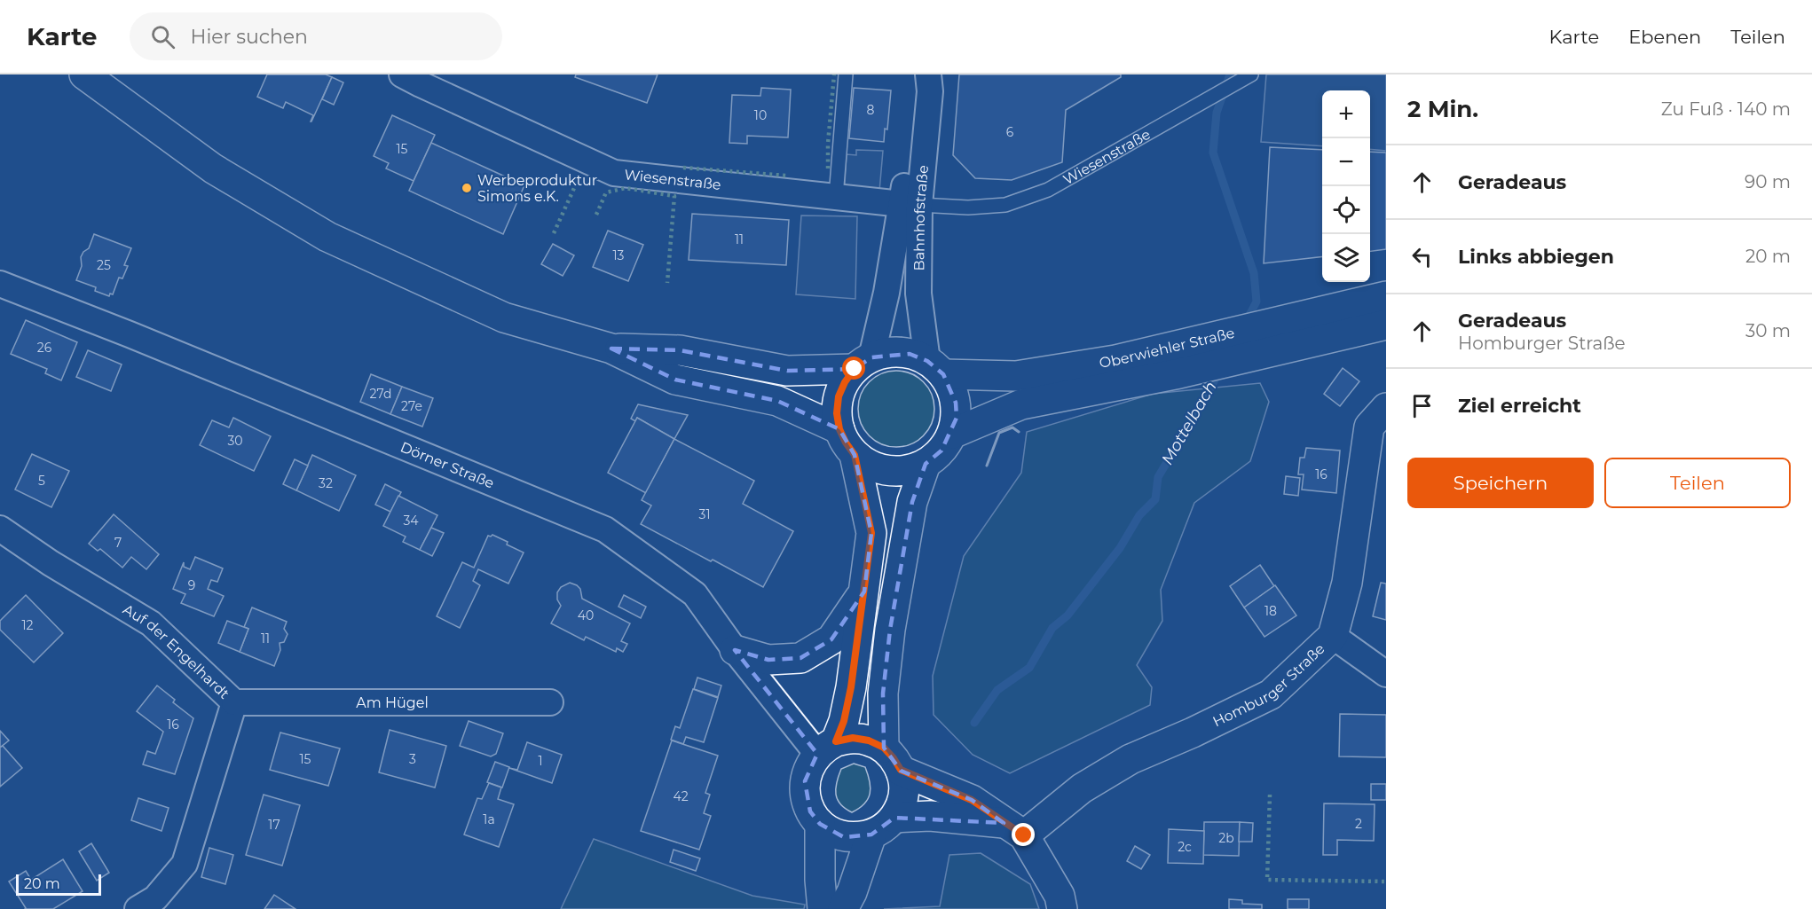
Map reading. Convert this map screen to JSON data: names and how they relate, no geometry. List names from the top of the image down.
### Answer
{
  "streets": {
    "main road": ["Oberwiehler Straße", "Homburger Straße"],
    "street": [
      "Wiesenstraße",
      "Bahnhofstraße",
      "Dörner Straße",
      "Auf der Engelhardt",
      "Am Hügel"
    ]
  },
  "crossings": [
    ["Wiesenstraße", "Bahnhofstraße"],
    ["Bahnhofstraße", "Oberwiehler Straße"],
    ["Auf der Engelhardt", "Am Hügel"]
  ],
  "water": ["Mottelbach"],
  "places": ["Werbeproduktur Simons e.K."],
  "house_numbers": [
    "8",
    "10",
    "6",
    "15",
    "11",
    "13",
    "25",
    "26",
    "27d",
    "27e",
    "30",
    "16",
    "5",
    "32",
    "31",
    "34",
    "7",
    "9",
    "18",
    "40",
    "12",
    "11",
    "16",
    "15",
    "3",
    "1",
    "42",
    "1a",
    "2",
    "17",
    "2b",
    "2c"
  ],
  "scale_bar": "20 m",
  "page": {
    "header": "Karte",
    "search": "Hier suchen",
    "nav": ["Karte", "Ebenen", "Teilen"],
    "heading": ["2 Min.", "Zu Fuß · 140 m"],
    "map_buttons": ["+", "−"],
    "list": [
      ["Geradeaus", "90 m"],
      ["Links abbiegen", "20 m"],
      ["Geradeaus", "Homburger Straße", "30 m"],
      "Ziel erreicht"
    ],
    "buttons": ["Speichern", "Teilen"],
    "scale": "20 m"
  }
}
